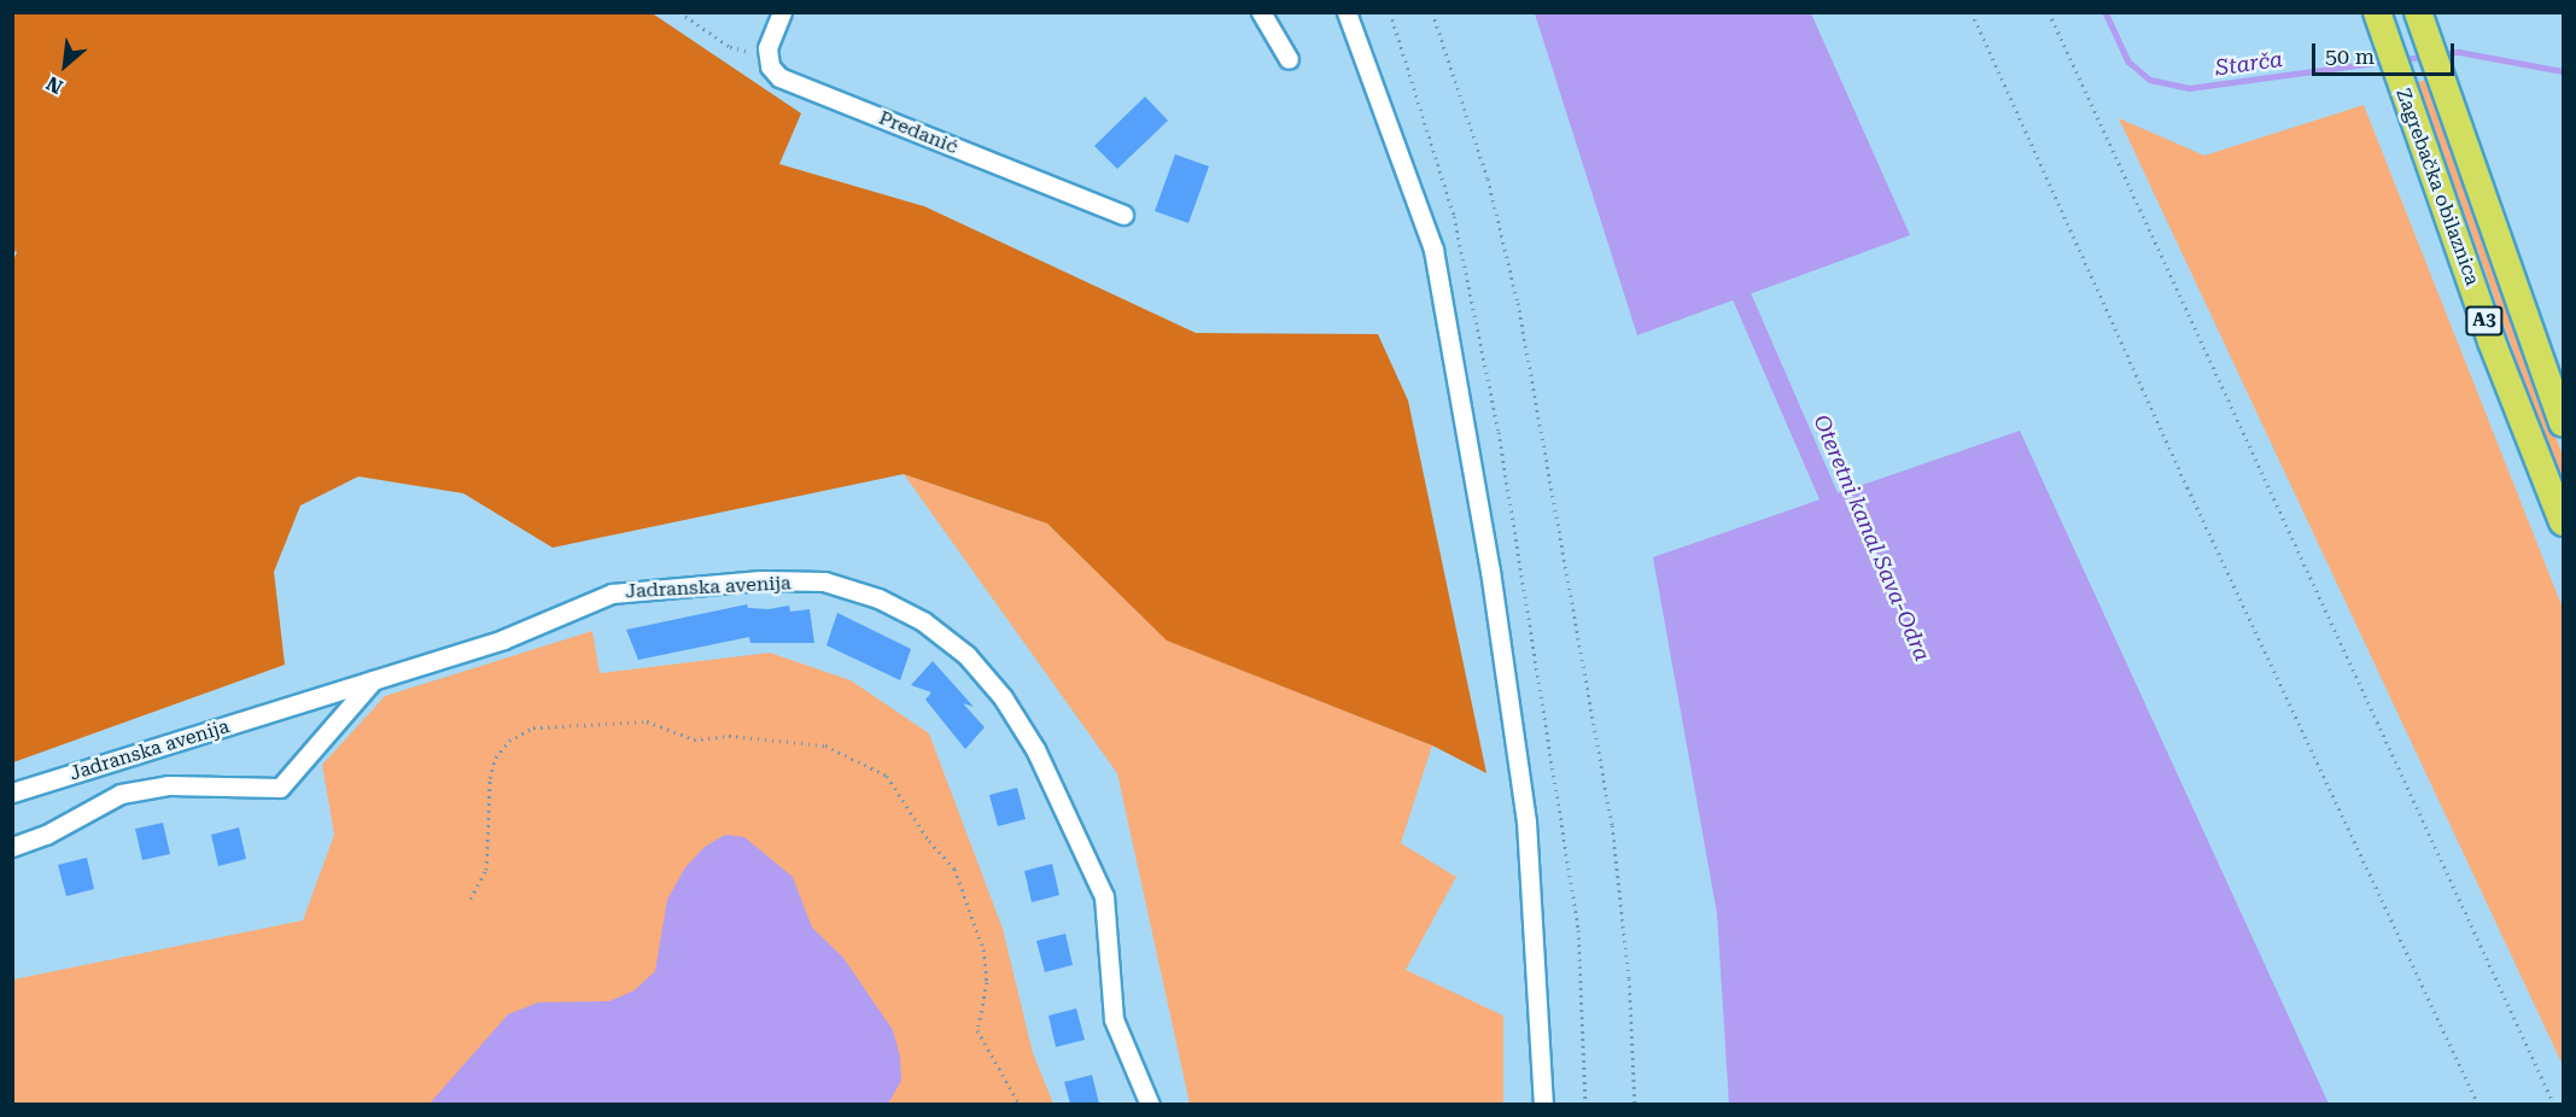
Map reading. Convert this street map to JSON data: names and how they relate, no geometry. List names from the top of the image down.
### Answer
{
  "streets": {
    "highway": ["Zagrebačka obilaznica", "A3"],
    "street": ["Predanić", "Jadranska avenija"]
  },
  "water": ["Starča", "Oteretni kanal Sava-Odra"],
  "scale_bar": "50 m",
  "north": "bottom left"
}
